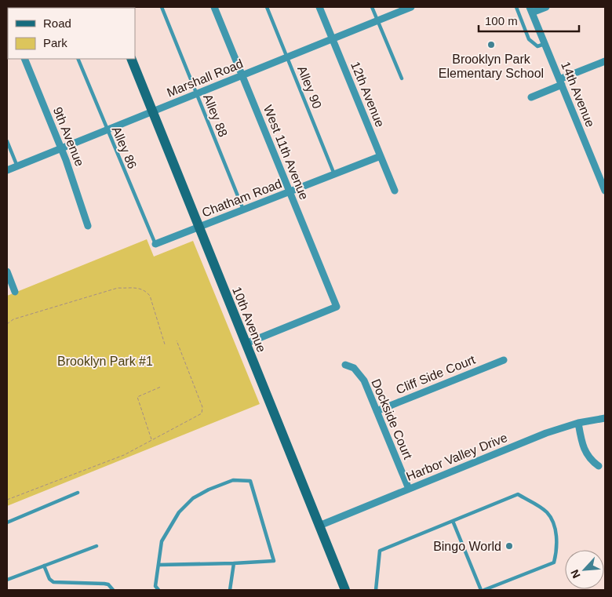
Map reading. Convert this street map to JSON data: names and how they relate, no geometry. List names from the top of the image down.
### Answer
{
  "streets": {
    "street": [
      "Marshall Road",
      "12th Avenue",
      "14th Avenue",
      "9th Avenue",
      "West 11th Avenue",
      "Chatham Road",
      "10th Avenue",
      "Cliff Side Court",
      "Dockside Court",
      "Harbor Valley Drive"
    ],
    "lane": ["Alley 90", "Alley 88", "Alley 86"]
  },
  "crossings": [
    ["Marshall Road", "Alley 90"],
    ["Marshall Road", "12th Avenue"],
    ["Marshall Road", "Alley 88"],
    ["Marshall Road", "9th Avenue"],
    ["Marshall Road", "Alley 86"],
    ["Marshall Road", "West 11th Avenue"],
    ["Marshall Road", "10th Avenue"],
    ["Alley 90", "Chatham Road"],
    ["12th Avenue", "Chatham Road"],
    ["Alley 88", "Chatham Road"],
    ["Alley 86", "Chatham Road"],
    ["West 11th Avenue", "Chatham Road"],
    ["West 11th Avenue", "10th Avenue"],
    ["Chatham Road", "10th Avenue"],
    ["10th Avenue", "Harbor Valley Drive"],
    ["Cliff Side Court", "Dockside Court"],
    ["Dockside Court", "Harbor Valley Drive"]
  ],
  "parks": ["Brooklyn Park #1"],
  "places": ["Brooklyn Park Elementary School", "Bingo World"],
  "legend": ["Road", "Park"],
  "scale_bar": "100 m",
  "north": "bottom left"
}
